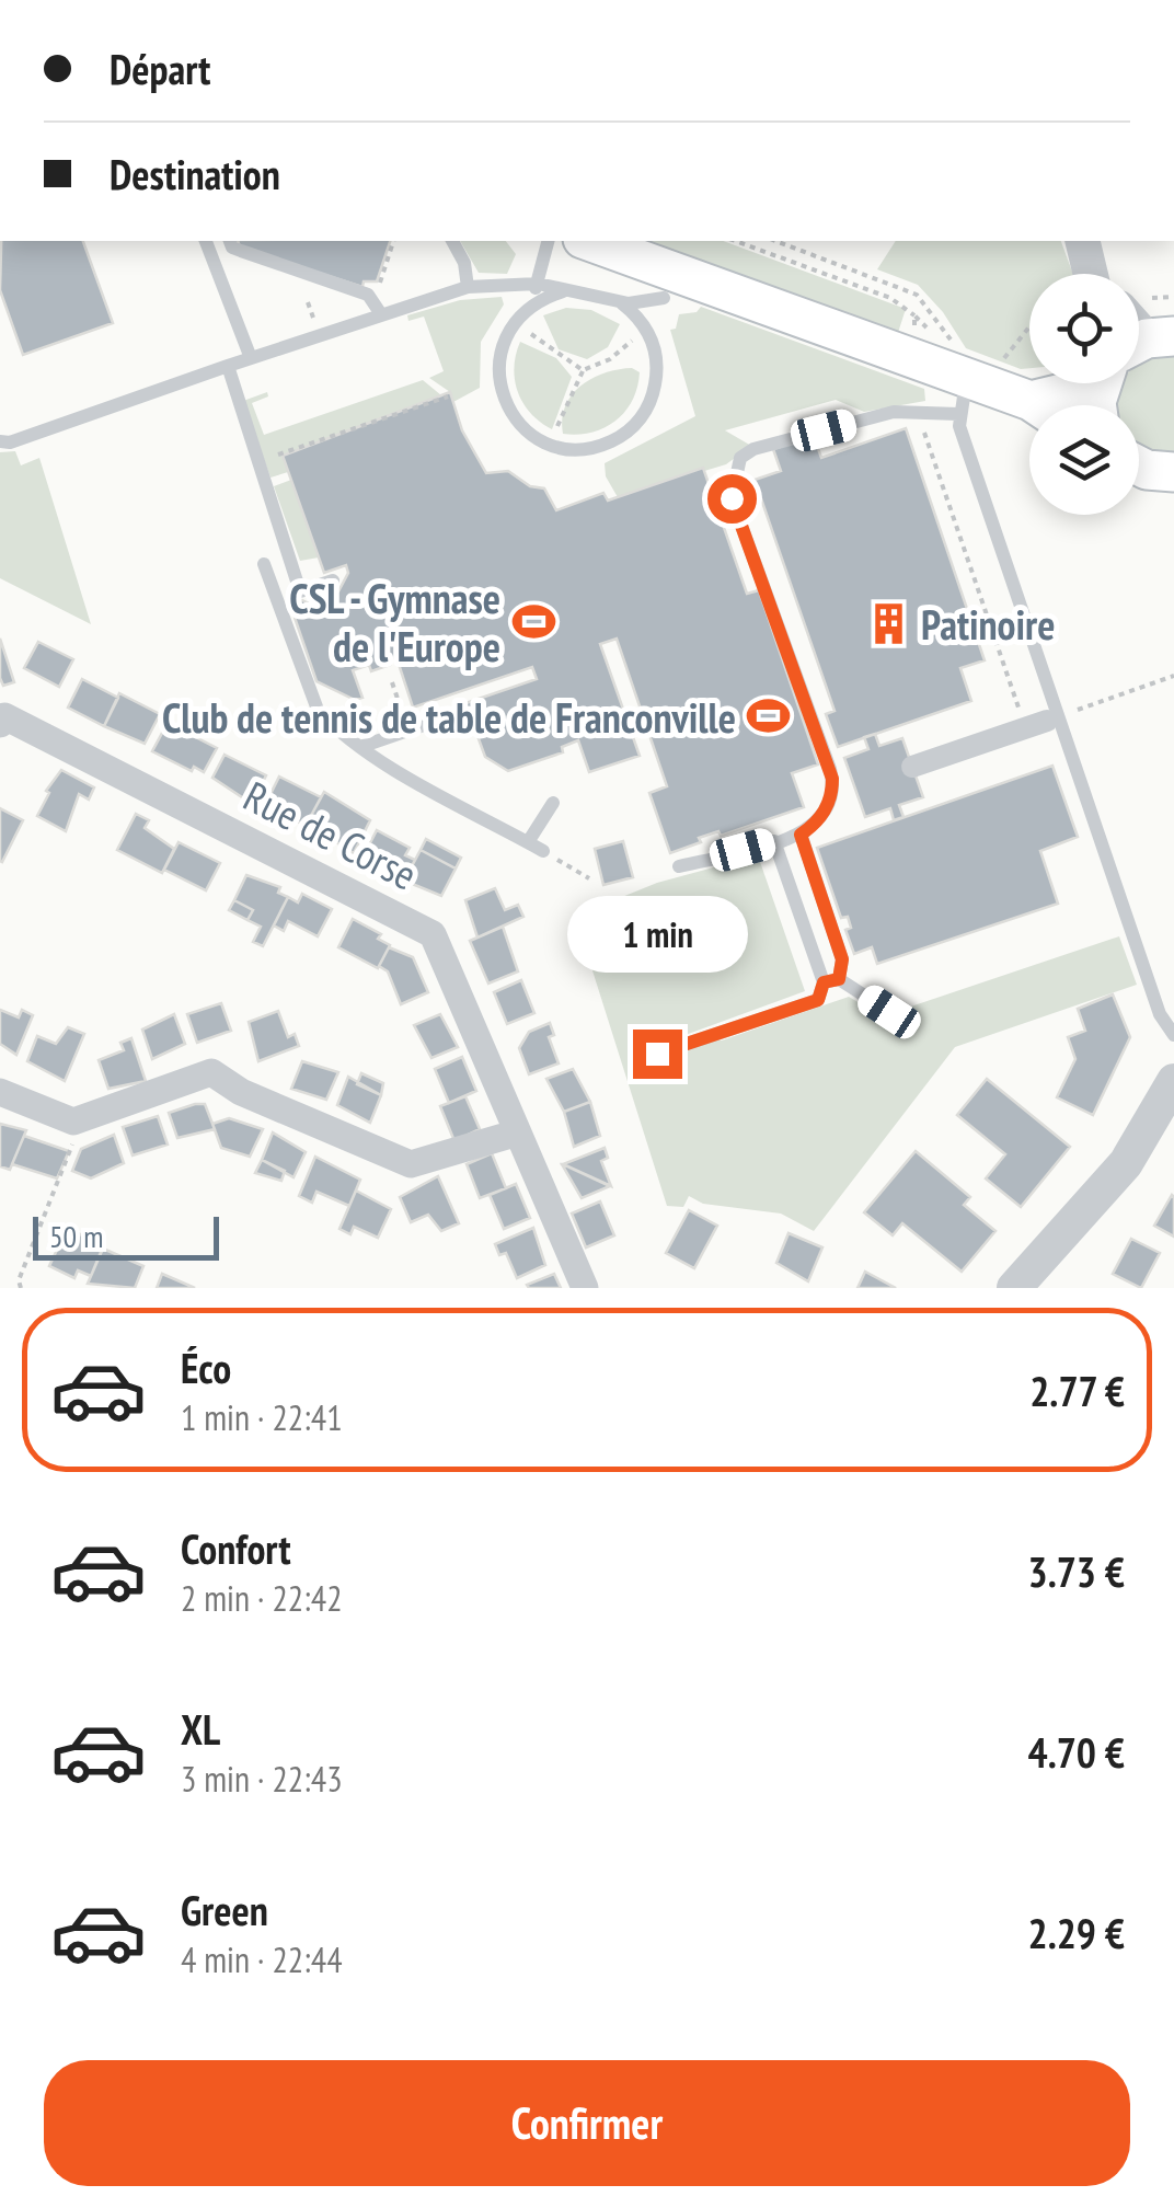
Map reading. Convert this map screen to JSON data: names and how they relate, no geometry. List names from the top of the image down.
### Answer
{
  "streets": {
    "street": ["Rue de Corse"]
  },
  "places": {
    "sports": ["CSL - Gymnase de l'Europe", "Club de tennis de table de Franconville"],
    "building": ["Patinoire"]
  },
  "scale_bar": "50 m",
  "page": {
    "banner": ["Départ", "Destination"],
    "bubble": "1 min",
    "scale": "50 m",
    "list": [
      {
        "name": "Éco",
        "note": "1 min · 22:41",
        "value": "2.77 €"
      },
      {
        "name": "Confort",
        "note": "2 min · 22:42",
        "value": "3.73 €"
      },
      {
        "name": "XL",
        "note": "3 min · 22:43",
        "value": "4.70 €"
      },
      {
        "name": "Green",
        "note": "4 min · 22:44",
        "value": "2.29 €"
      }
    ],
    "buttons": "Confirmer"
  }
}
